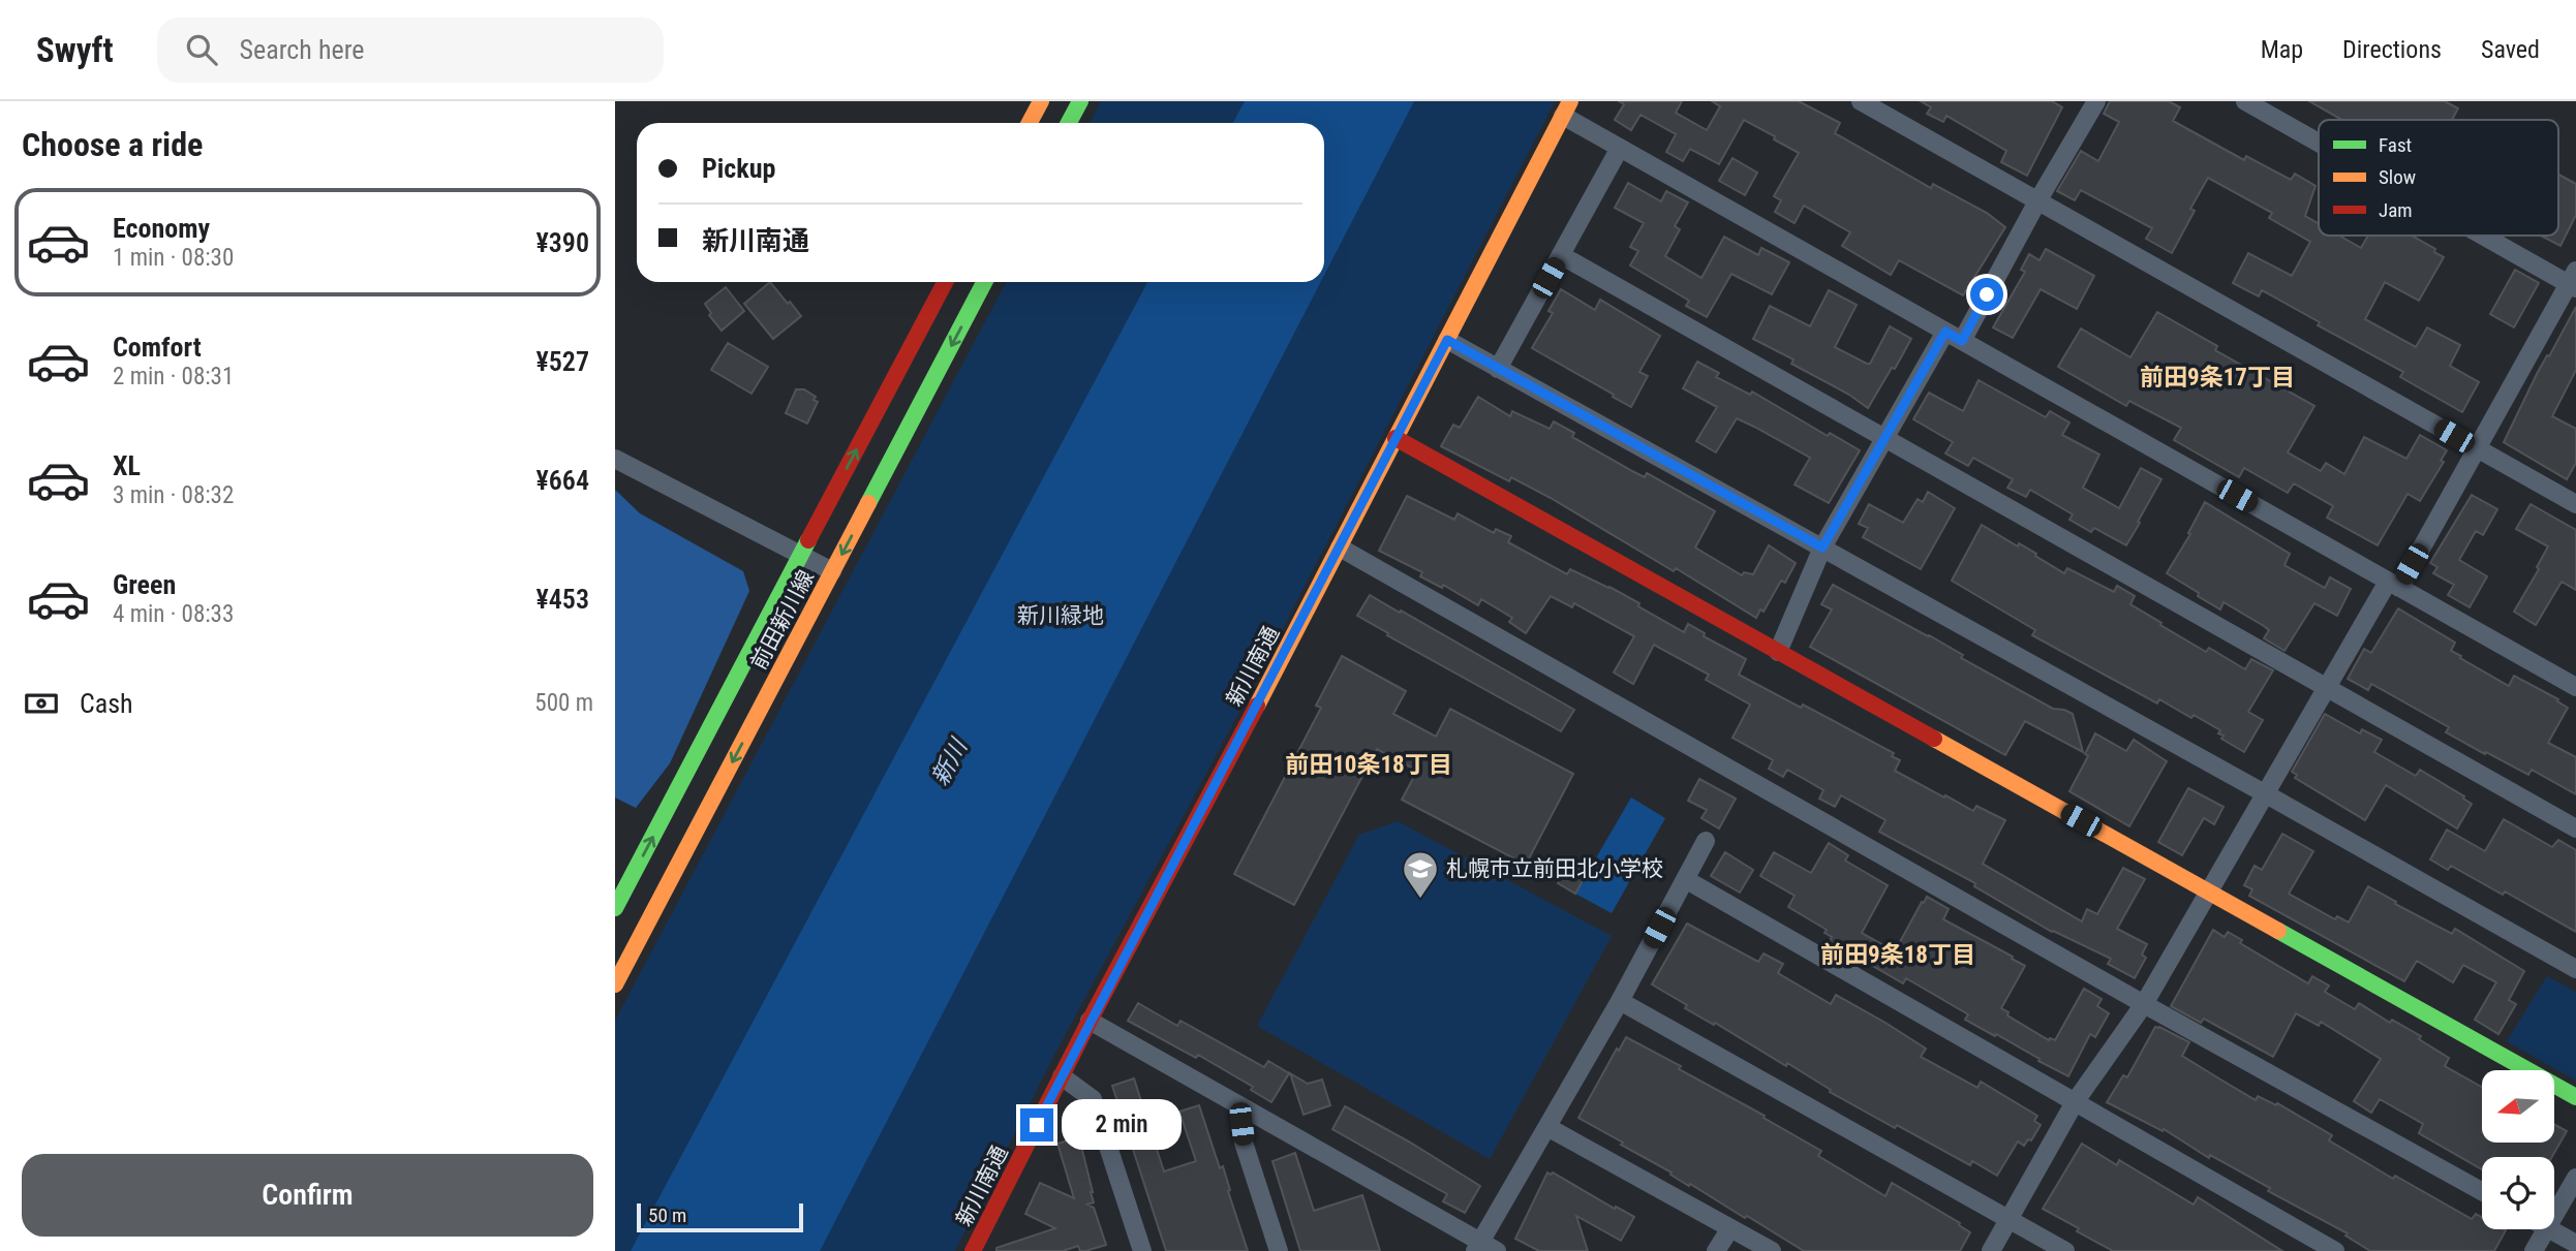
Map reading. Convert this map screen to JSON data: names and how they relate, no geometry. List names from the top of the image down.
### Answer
{
  "streets": {
    "street": ["前田新川線", "新川南通"]
  },
  "districts": ["前田9条17丁目", "前田10条18丁目", "前田9条18丁目"],
  "water": ["新川"],
  "parks": ["新川緑地"],
  "places": {
    "school or university": ["札幌市立前田北小学校"]
  },
  "legend": ["Fast", "Slow", "Jam"],
  "scale_bar": "50 m",
  "north": "left",
  "page": {
    "header": "Swyft",
    "search": "Search here",
    "nav": ["Map", "Directions", "Saved"],
    "heading": "Choose a ride",
    "banner": ["Pickup", "新川南通"],
    "list": [
      {
        "name": "Economy",
        "note": "1 min · 08:30",
        "value": "¥390"
      },
      {
        "name": "Comfort",
        "note": "2 min · 08:31",
        "value": "¥527"
      },
      {
        "name": "XL",
        "note": "3 min · 08:32",
        "value": "¥664"
      },
      {
        "name": "Green",
        "note": "4 min · 08:33",
        "value": "¥453"
      }
    ],
    "pay": ["Cash", "500 m"],
    "bubble": "2 min",
    "buttons": "Confirm",
    "scale": "50 m"
  }
}
